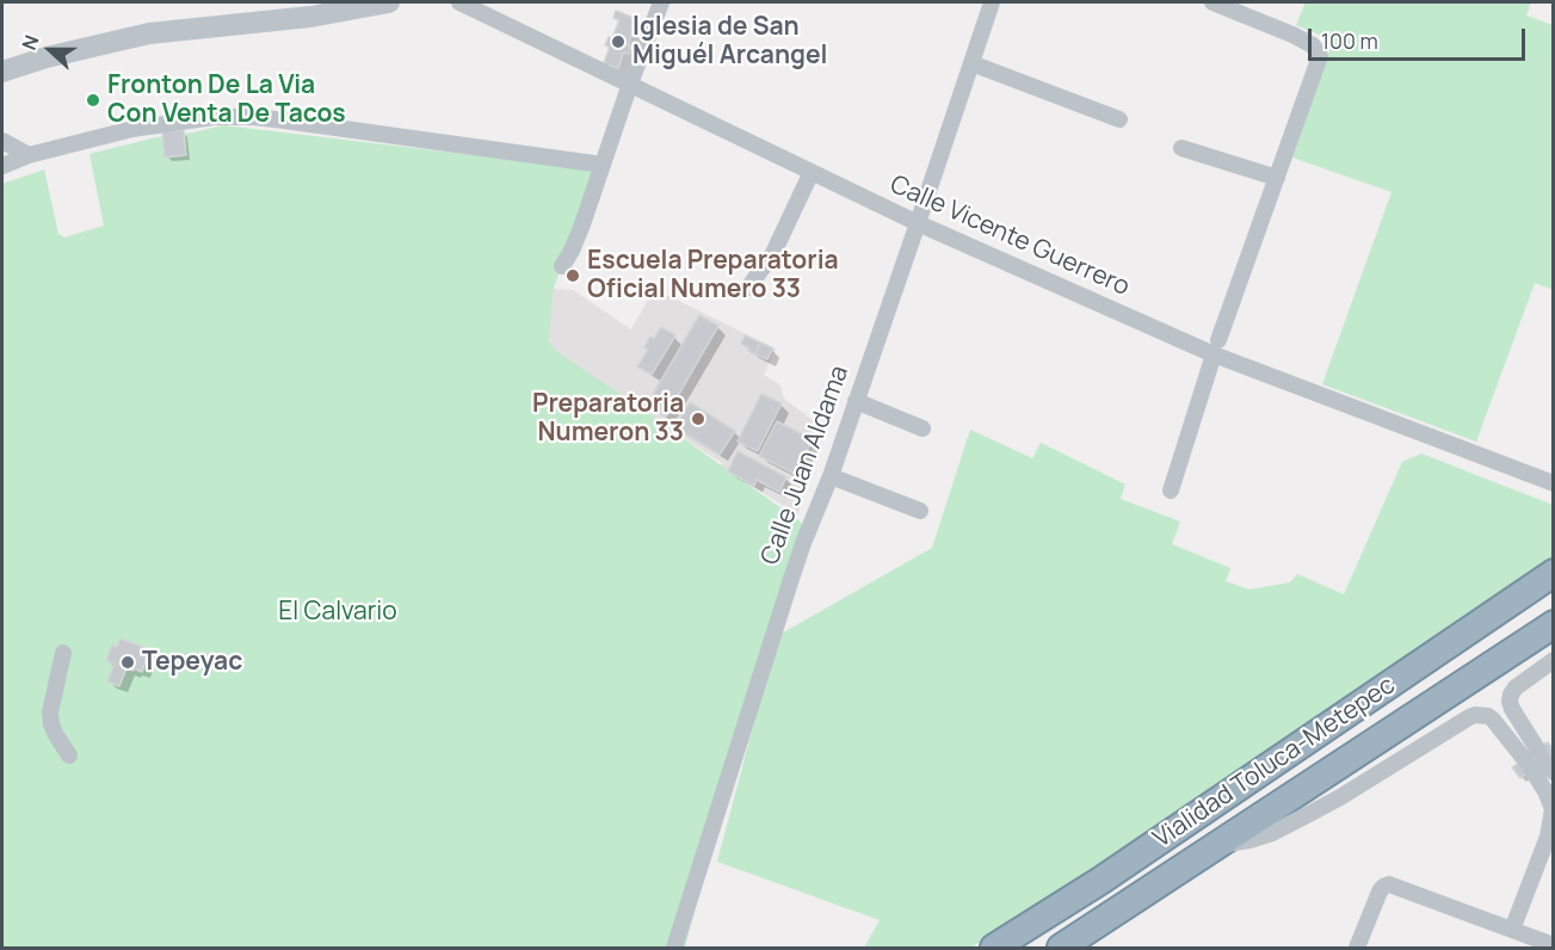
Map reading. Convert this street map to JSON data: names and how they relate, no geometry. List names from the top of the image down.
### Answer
{
  "streets": {
    "highway": ["Vialidad Toluca-Metepec"],
    "street": ["Calle Vicente Guerrero", "Calle Juan Aldama"]
  },
  "crossings": [
    ["Calle Vicente Guerrero", "Calle Juan Aldama"]
  ],
  "parks": ["El Calvario"],
  "places": [
    "Iglesia de San Miguél Arcangel",
    "Fronton De La Via Con Venta De Tacos",
    "Escuela Preparatoria Oficial Numero 33",
    "Preparatoria Numeron 33",
    "Tepeyac"
  ],
  "scale_bar": "100 m",
  "north": "left"
}
